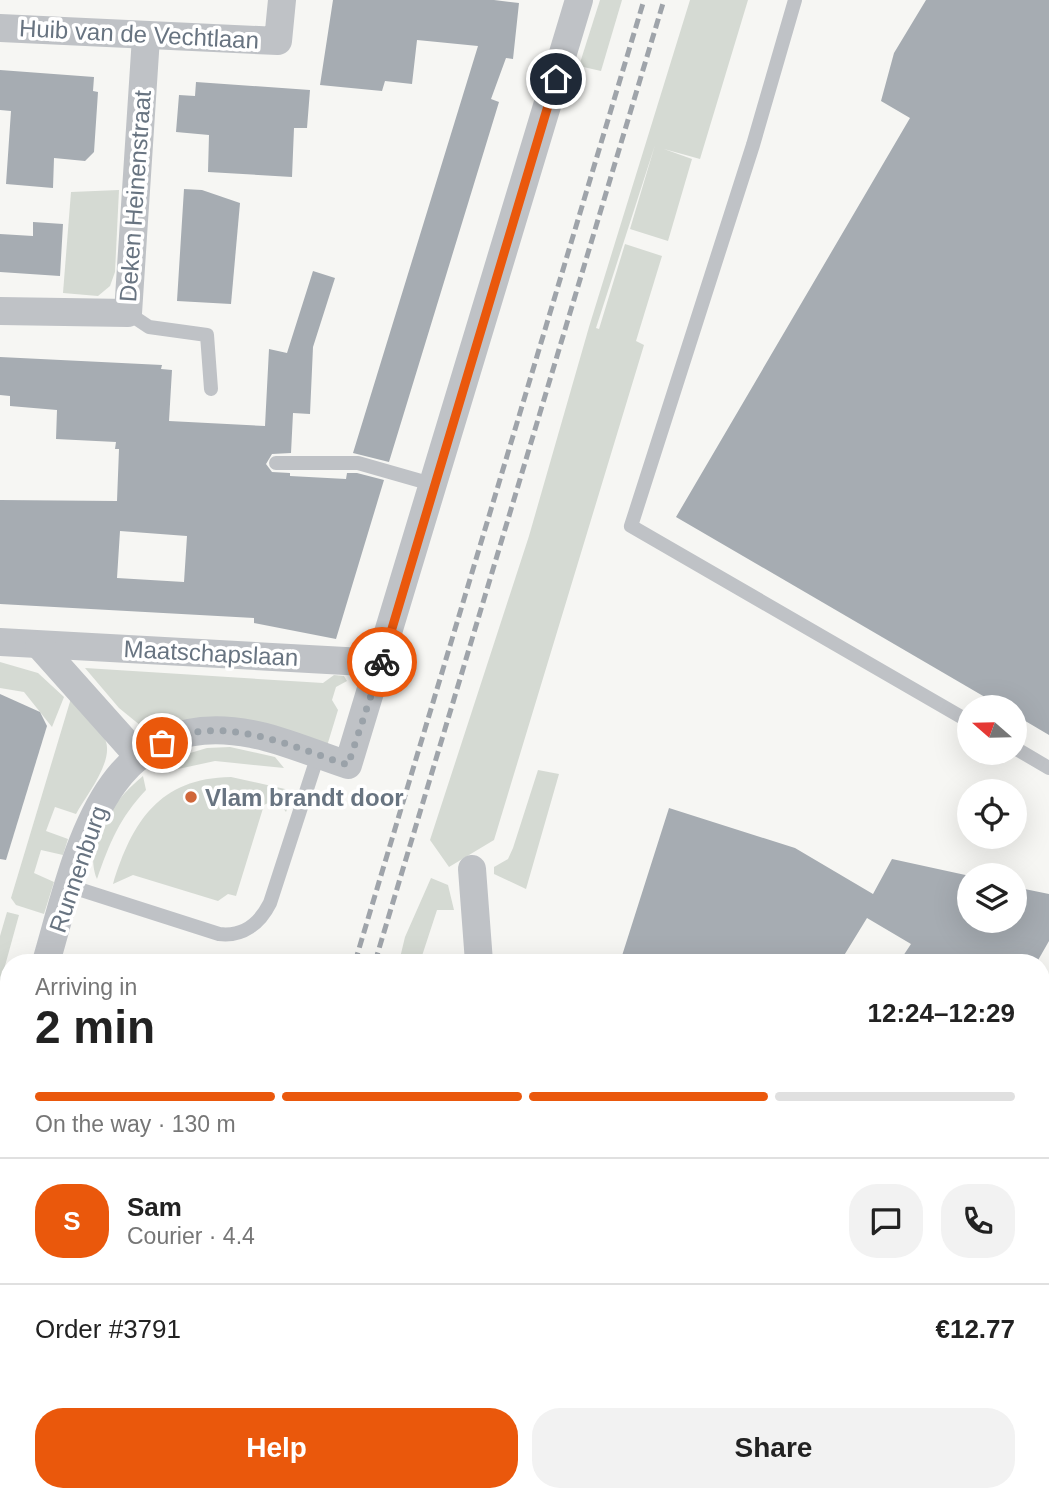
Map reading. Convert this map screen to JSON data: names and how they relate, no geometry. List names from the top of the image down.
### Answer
{
  "streets": {
    "street": [
      "Huib van de Vechtlaan",
      "Deken Heinenstraat",
      "Maatschapslaan",
      "Runnenburg"
    ]
  },
  "crossings": [
    ["Huib van de Vechtlaan", "Deken Heinenstraat"],
    ["Maatschapslaan", "Runnenburg"]
  ],
  "places": ["Vlam brandt door"],
  "north": "left",
  "page": {
    "heading": ["2 min", "Arriving in", "12:24–12:29"],
    "panel": [
      "Sam",
      "Courier · 4.4",
      "Order #3791",
      "€12.77"
    ],
    "bar": "On the way · 130 m",
    "round": "S",
    "buttons": ["Help", "Share"]
  }
}
